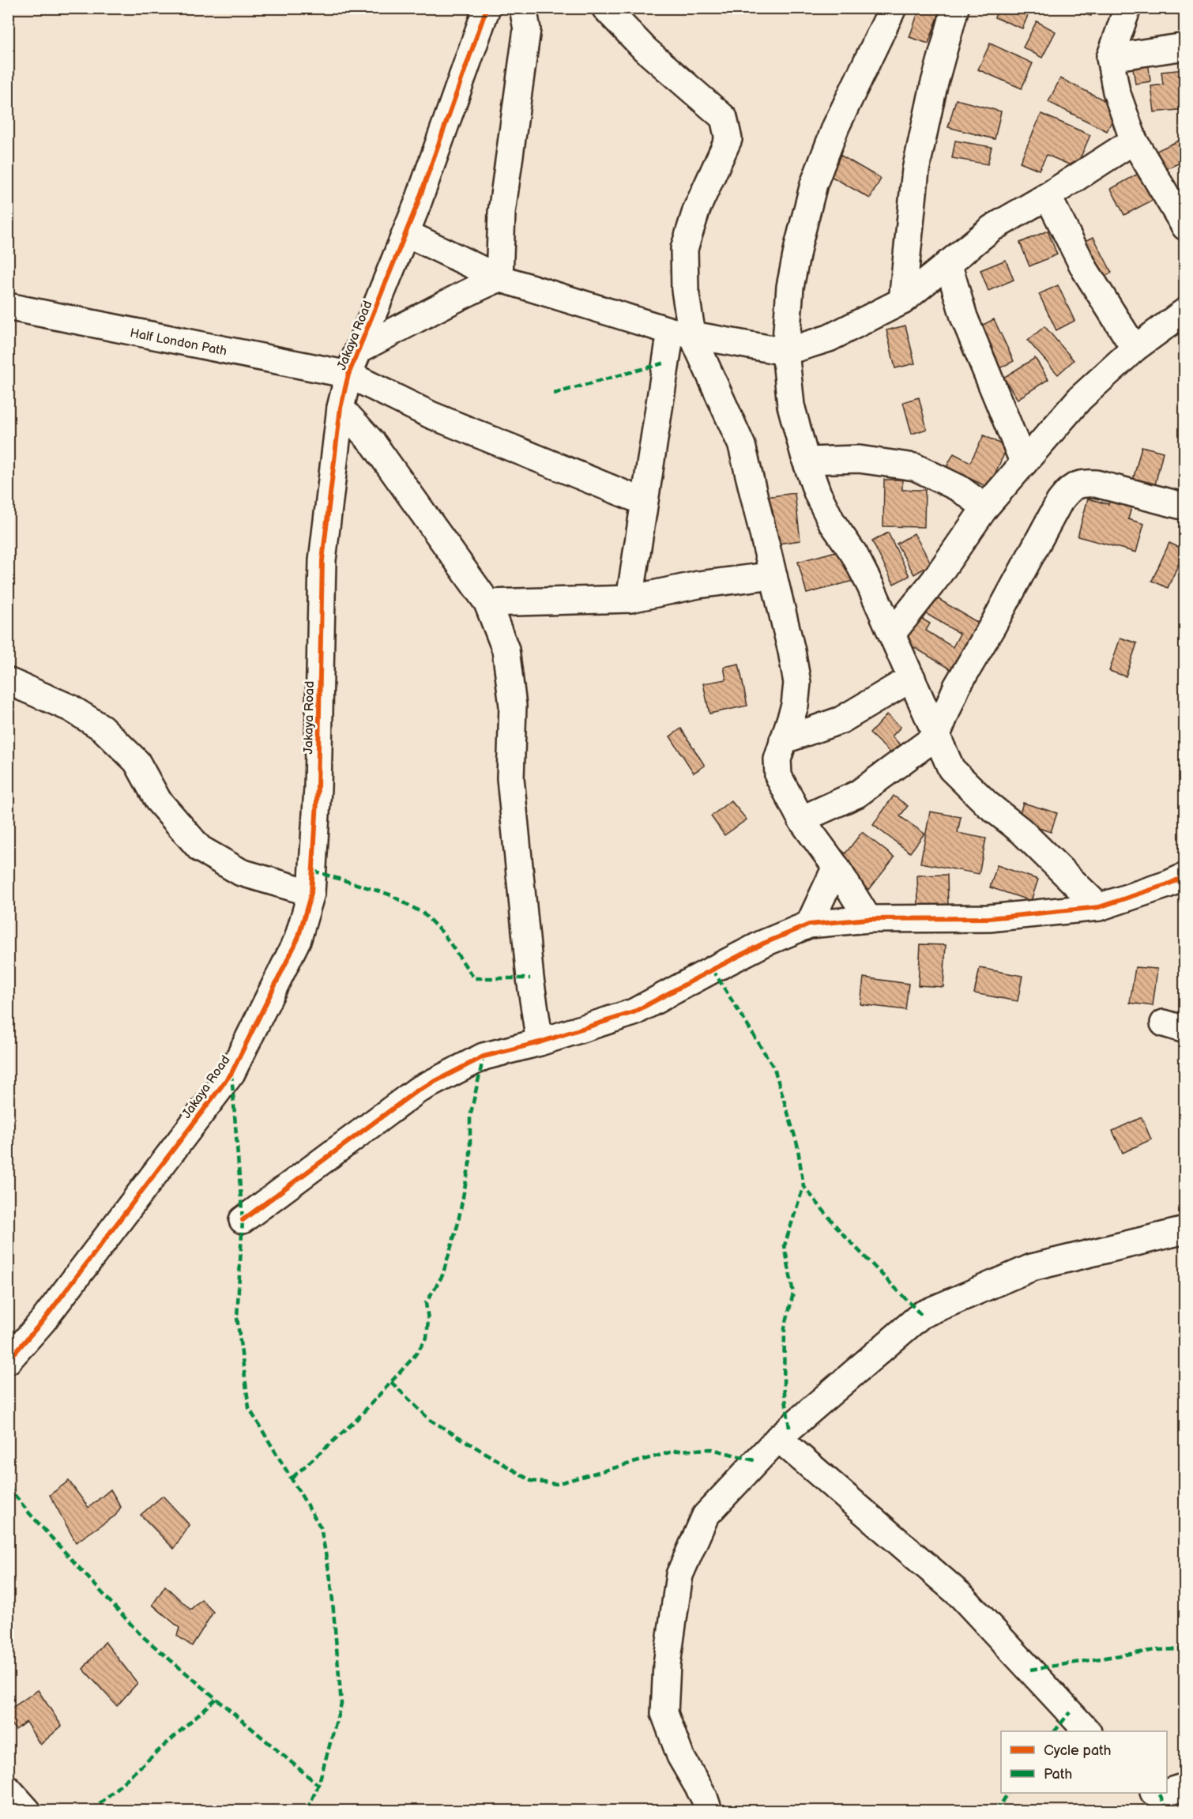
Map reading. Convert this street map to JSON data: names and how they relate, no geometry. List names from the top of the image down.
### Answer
{
  "streets": {
    "street": ["Jakaya Road", "Half London Path"]
  },
  "crossings": [
    ["Jakaya Road", "Half London Path"]
  ],
  "legend": ["Cycle path", "Path"]
}
